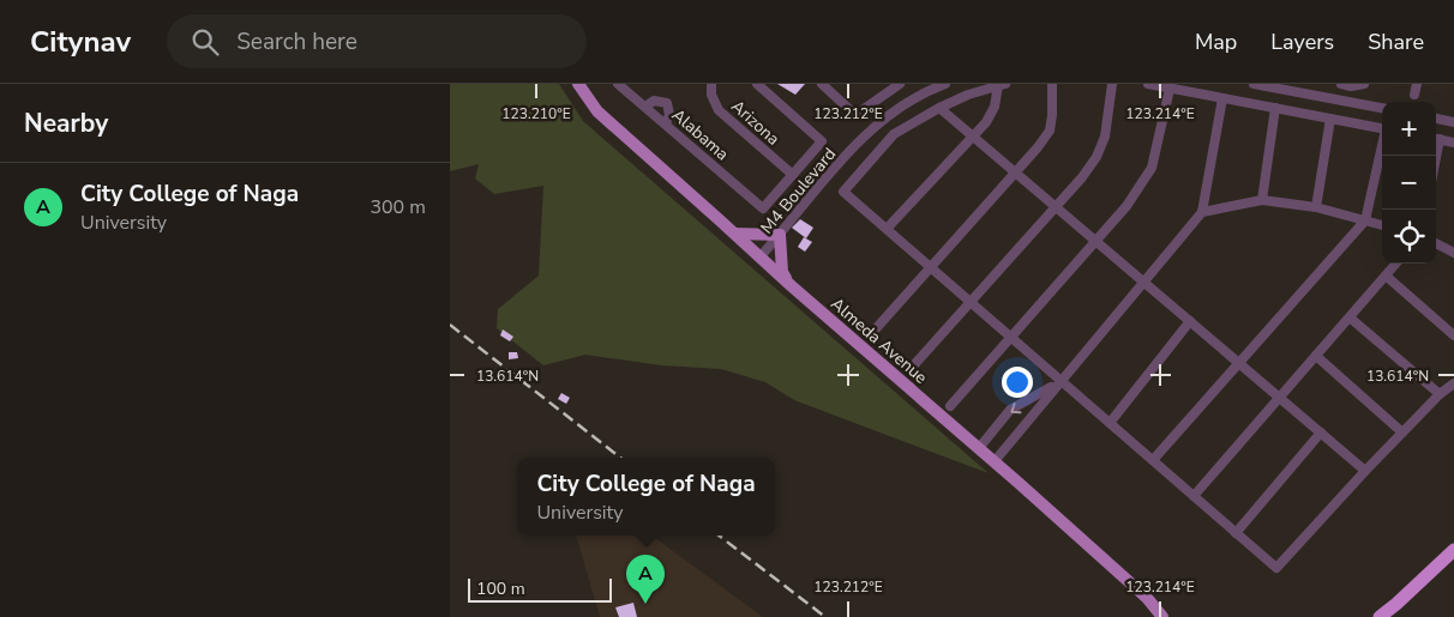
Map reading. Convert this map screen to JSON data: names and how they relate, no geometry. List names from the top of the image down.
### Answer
{
  "streets": {
    "main road": ["Almeda Avenue"],
    "street": ["Arizona", "Alabama", "M4 Boulevard"]
  },
  "crossings": [
    ["Arizona", "Alabama"],
    ["M4 Boulevard", "Almeda Avenue"]
  ],
  "scale_bar": "100 m",
  "page": {
    "header": "Citynav",
    "search": "Search here",
    "nav": ["Map", "Layers", "Share"],
    "heading": "Nearby",
    "map_buttons": ["+", "−"],
    "list": [
      {
        "mark": "A",
        "name": "City College of Naga",
        "note": "University",
        "value": "300 m"
      }
    ],
    "popup": ["City College of Naga", "University"],
    "pins": "A",
    "scale": "100 m"
  },
  "coordinates": [
    "123.210°E",
    "123.212°E",
    "123.214°E",
    "13.614°N"
  ]
}
